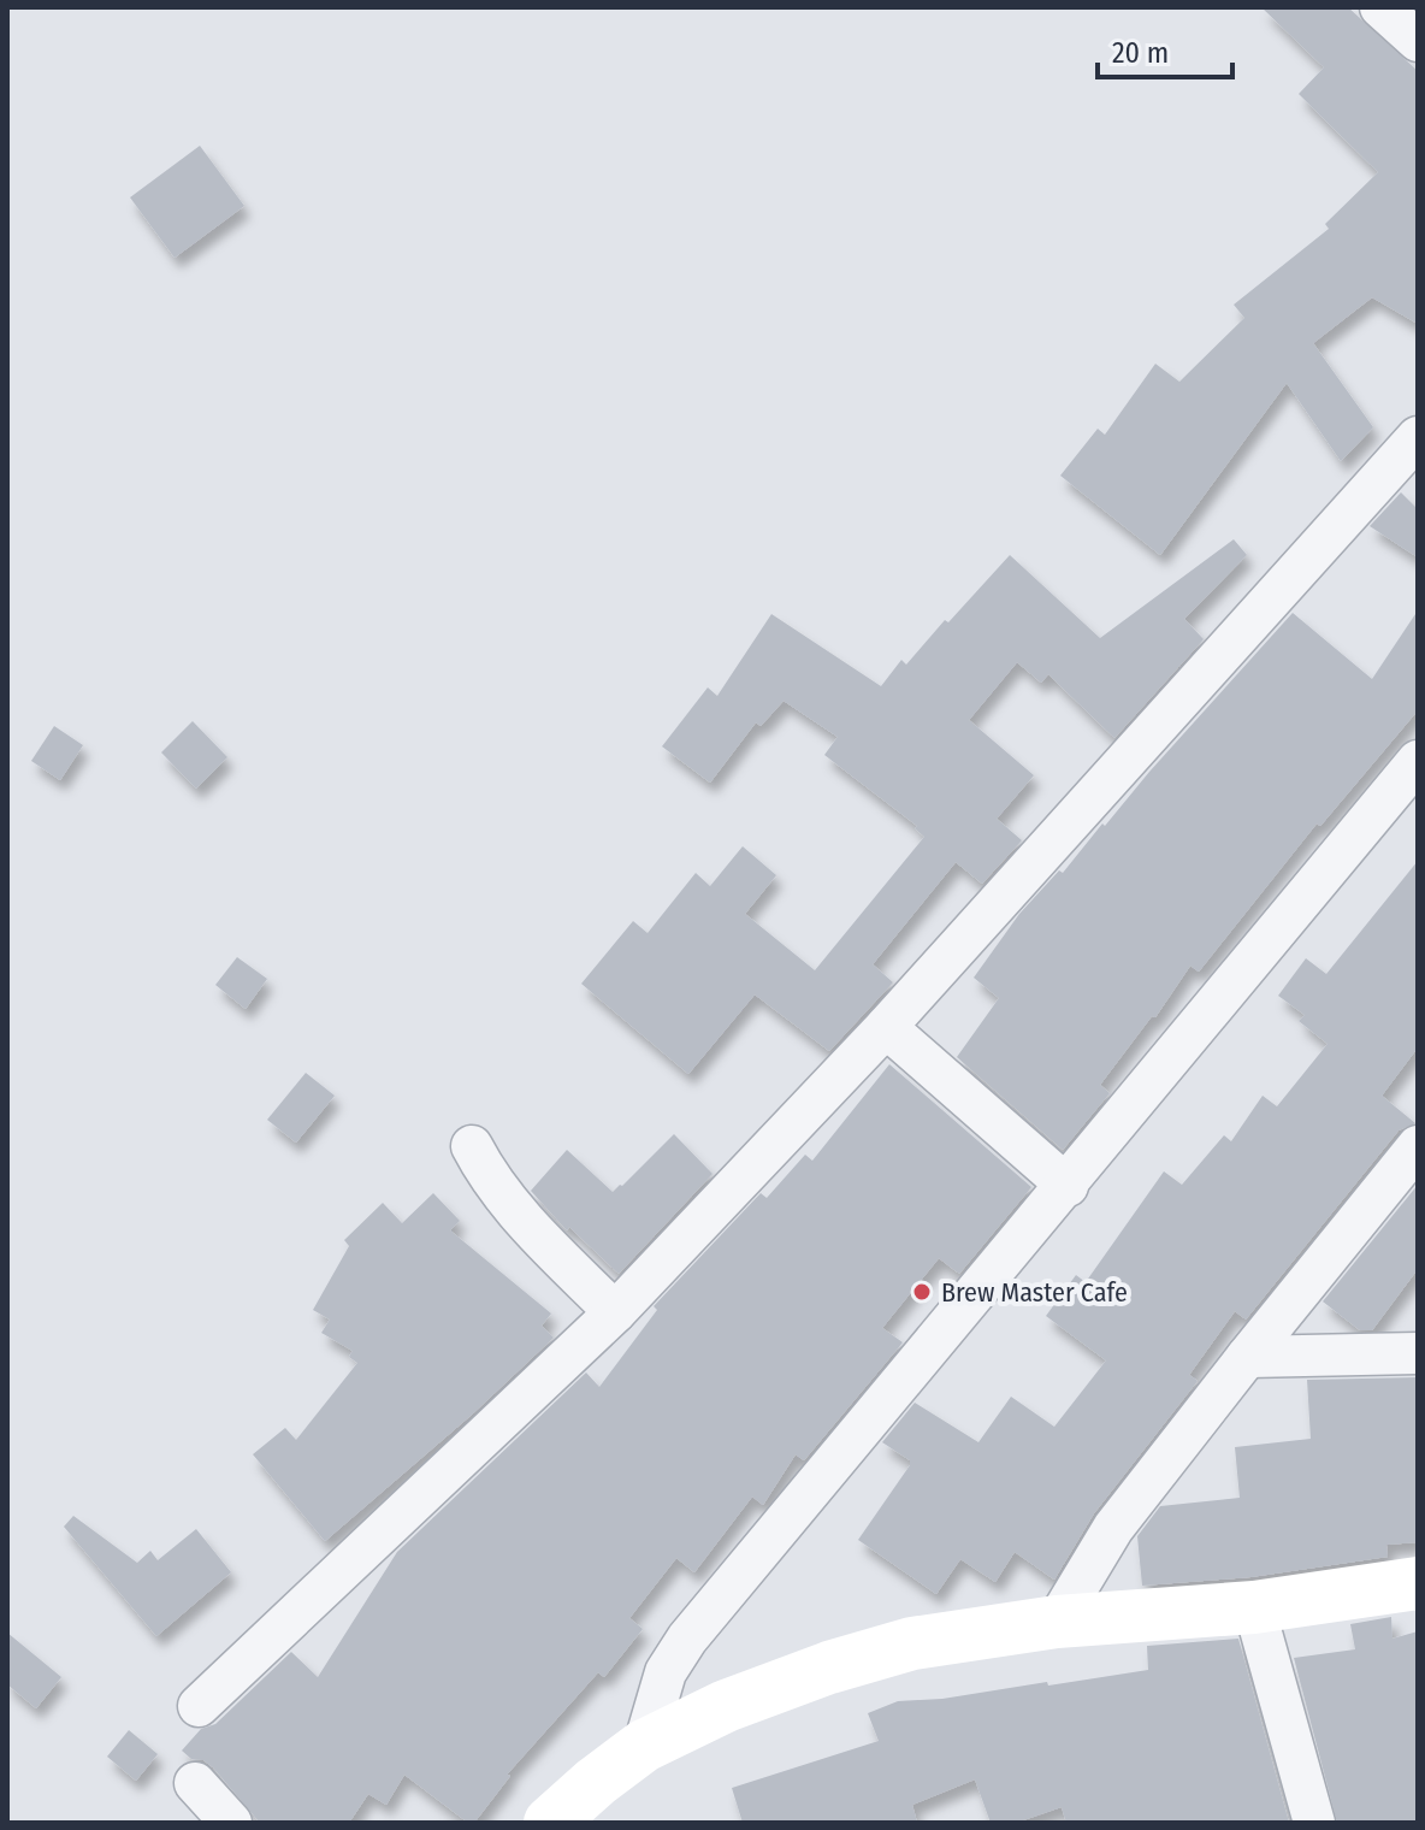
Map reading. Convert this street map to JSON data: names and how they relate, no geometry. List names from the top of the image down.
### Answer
{
  "places": ["Brew Master Cafe"],
  "scale_bar": "20 m"
}
